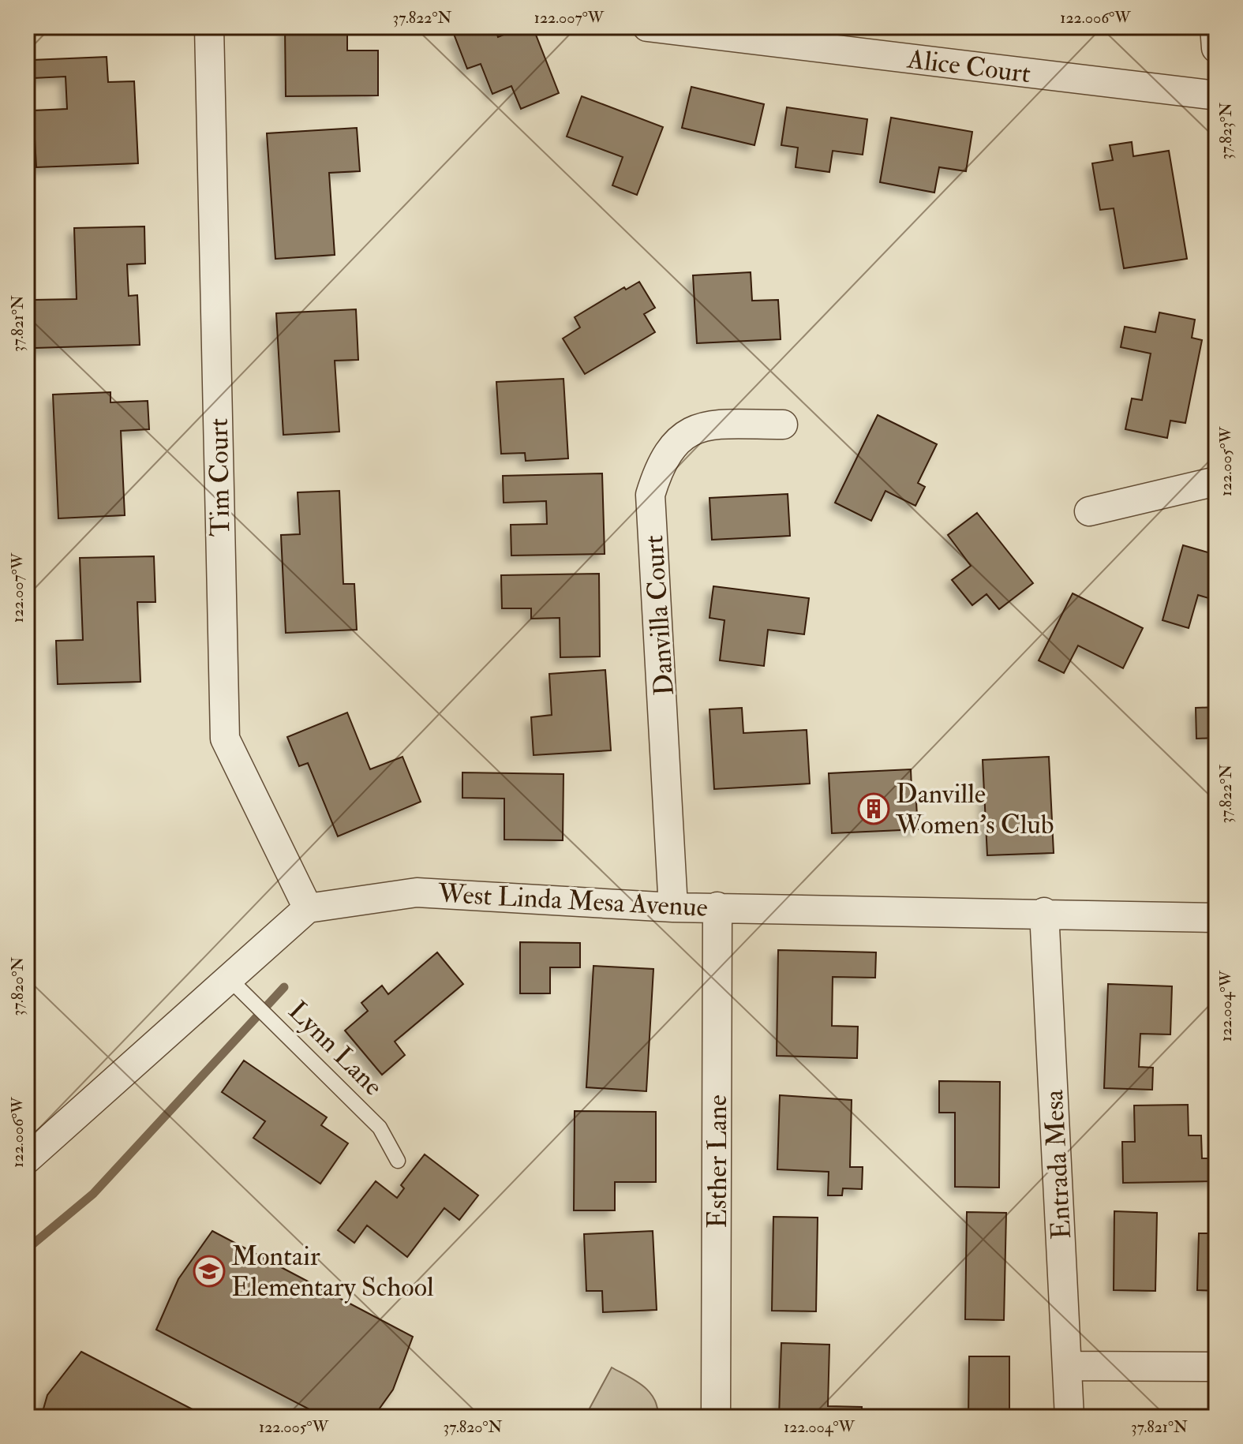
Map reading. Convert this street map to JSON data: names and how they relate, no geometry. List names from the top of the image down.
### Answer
{
  "streets": {
    "street": [
      "Alice Court",
      "Tim Court",
      "Danvilla Court",
      "West Linda Mesa Avenue",
      "Esther Lane",
      "Entrada Mesa"
    ],
    "lane": ["Lynn Lane"]
  },
  "crossings": [
    ["Tim Court", "West Linda Mesa Avenue"],
    ["Danvilla Court", "West Linda Mesa Avenue"],
    ["West Linda Mesa Avenue", "Esther Lane"],
    ["West Linda Mesa Avenue", "Entrada Mesa"]
  ],
  "places": {
    "building": ["Danville Women's Club"],
    "school or university": ["Montair Elementary School"]
  },
  "coordinates": [
    "37.822°N",
    "122.007°W",
    "122.006°W",
    "37.823°N",
    "37.821°N",
    "122.005°W",
    "37.820°N",
    "122.004°W"
  ]
}
